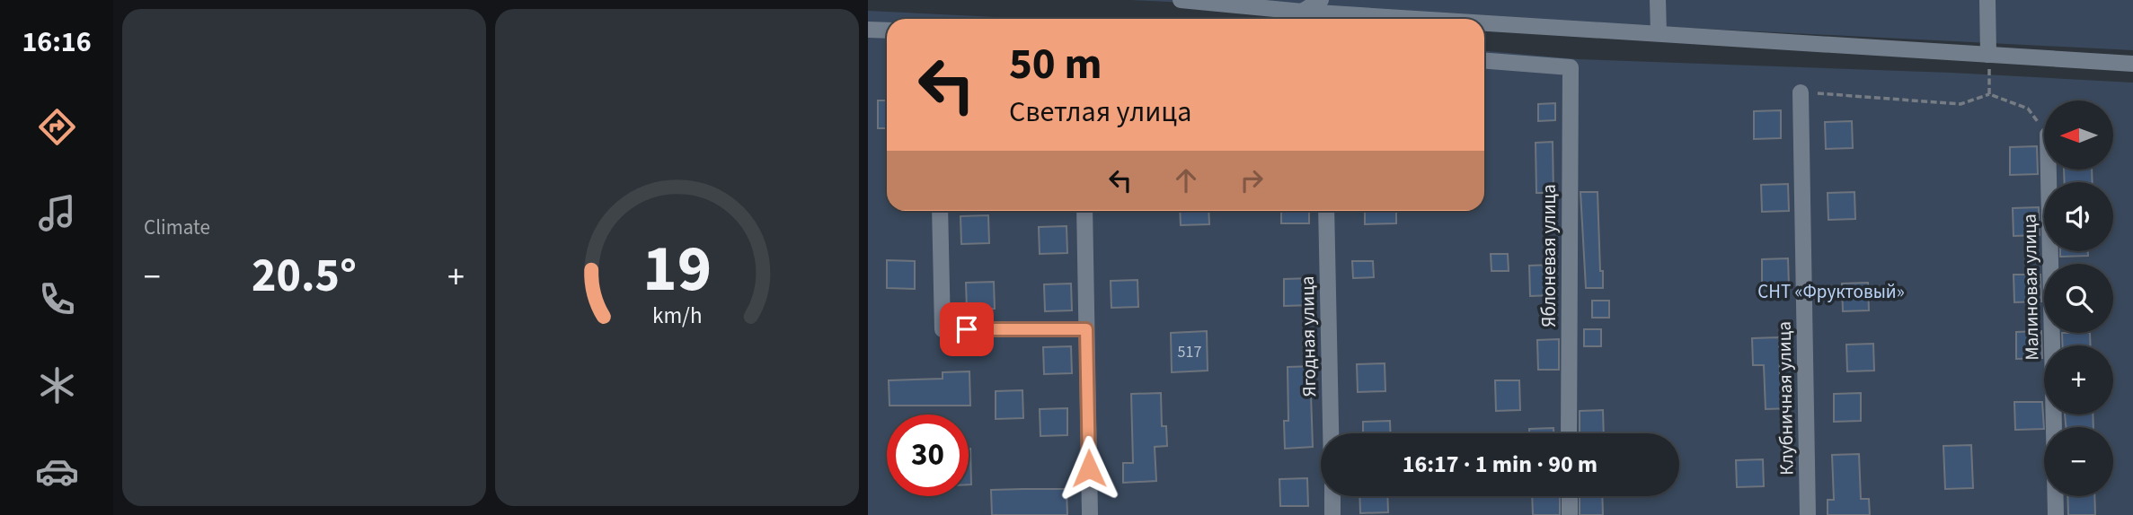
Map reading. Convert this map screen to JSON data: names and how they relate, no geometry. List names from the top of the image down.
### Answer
{
  "streets": {
    "street": [
      "Яблоневая улица",
      "Малиновая улица",
      "Ягодная улица",
      "Клубничная улица"
    ]
  },
  "parks": ["СНТ «Фруктовый»"],
  "house_numbers": ["517"],
  "north": "left",
  "page": {
    "tabs": "16:16",
    "tile": "Climate",
    "turn": ["50 m", "Светлая улица"],
    "map_buttons": ["+", "−"],
    "heat": ["−", "20.5°", "+"],
    "limit": "30",
    "trip": "16:17 · 1 min · 90 m",
    "gauge": ["19", "km/h"]
  }
}
